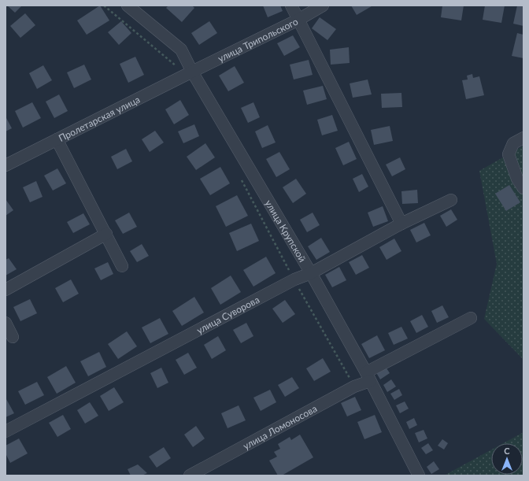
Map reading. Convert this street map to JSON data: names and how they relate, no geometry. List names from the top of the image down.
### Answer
{
  "streets": {
    "street": [
      "улица Трипольского",
      "Пролетарская улица",
      "улица Крупской",
      "улица Суворова",
      "улица Ломоносова"
    ]
  },
  "crossings": [
    ["улица Трипольского", "Пролетарская улица"],
    ["улица Трипольского", "улица Крупской"],
    ["Пролетарская улица", "улица Крупской"],
    ["улица Крупской", "улица Суворова"],
    ["улица Крупской", "улица Ломоносова"]
  ],
  "north": "top"
}
